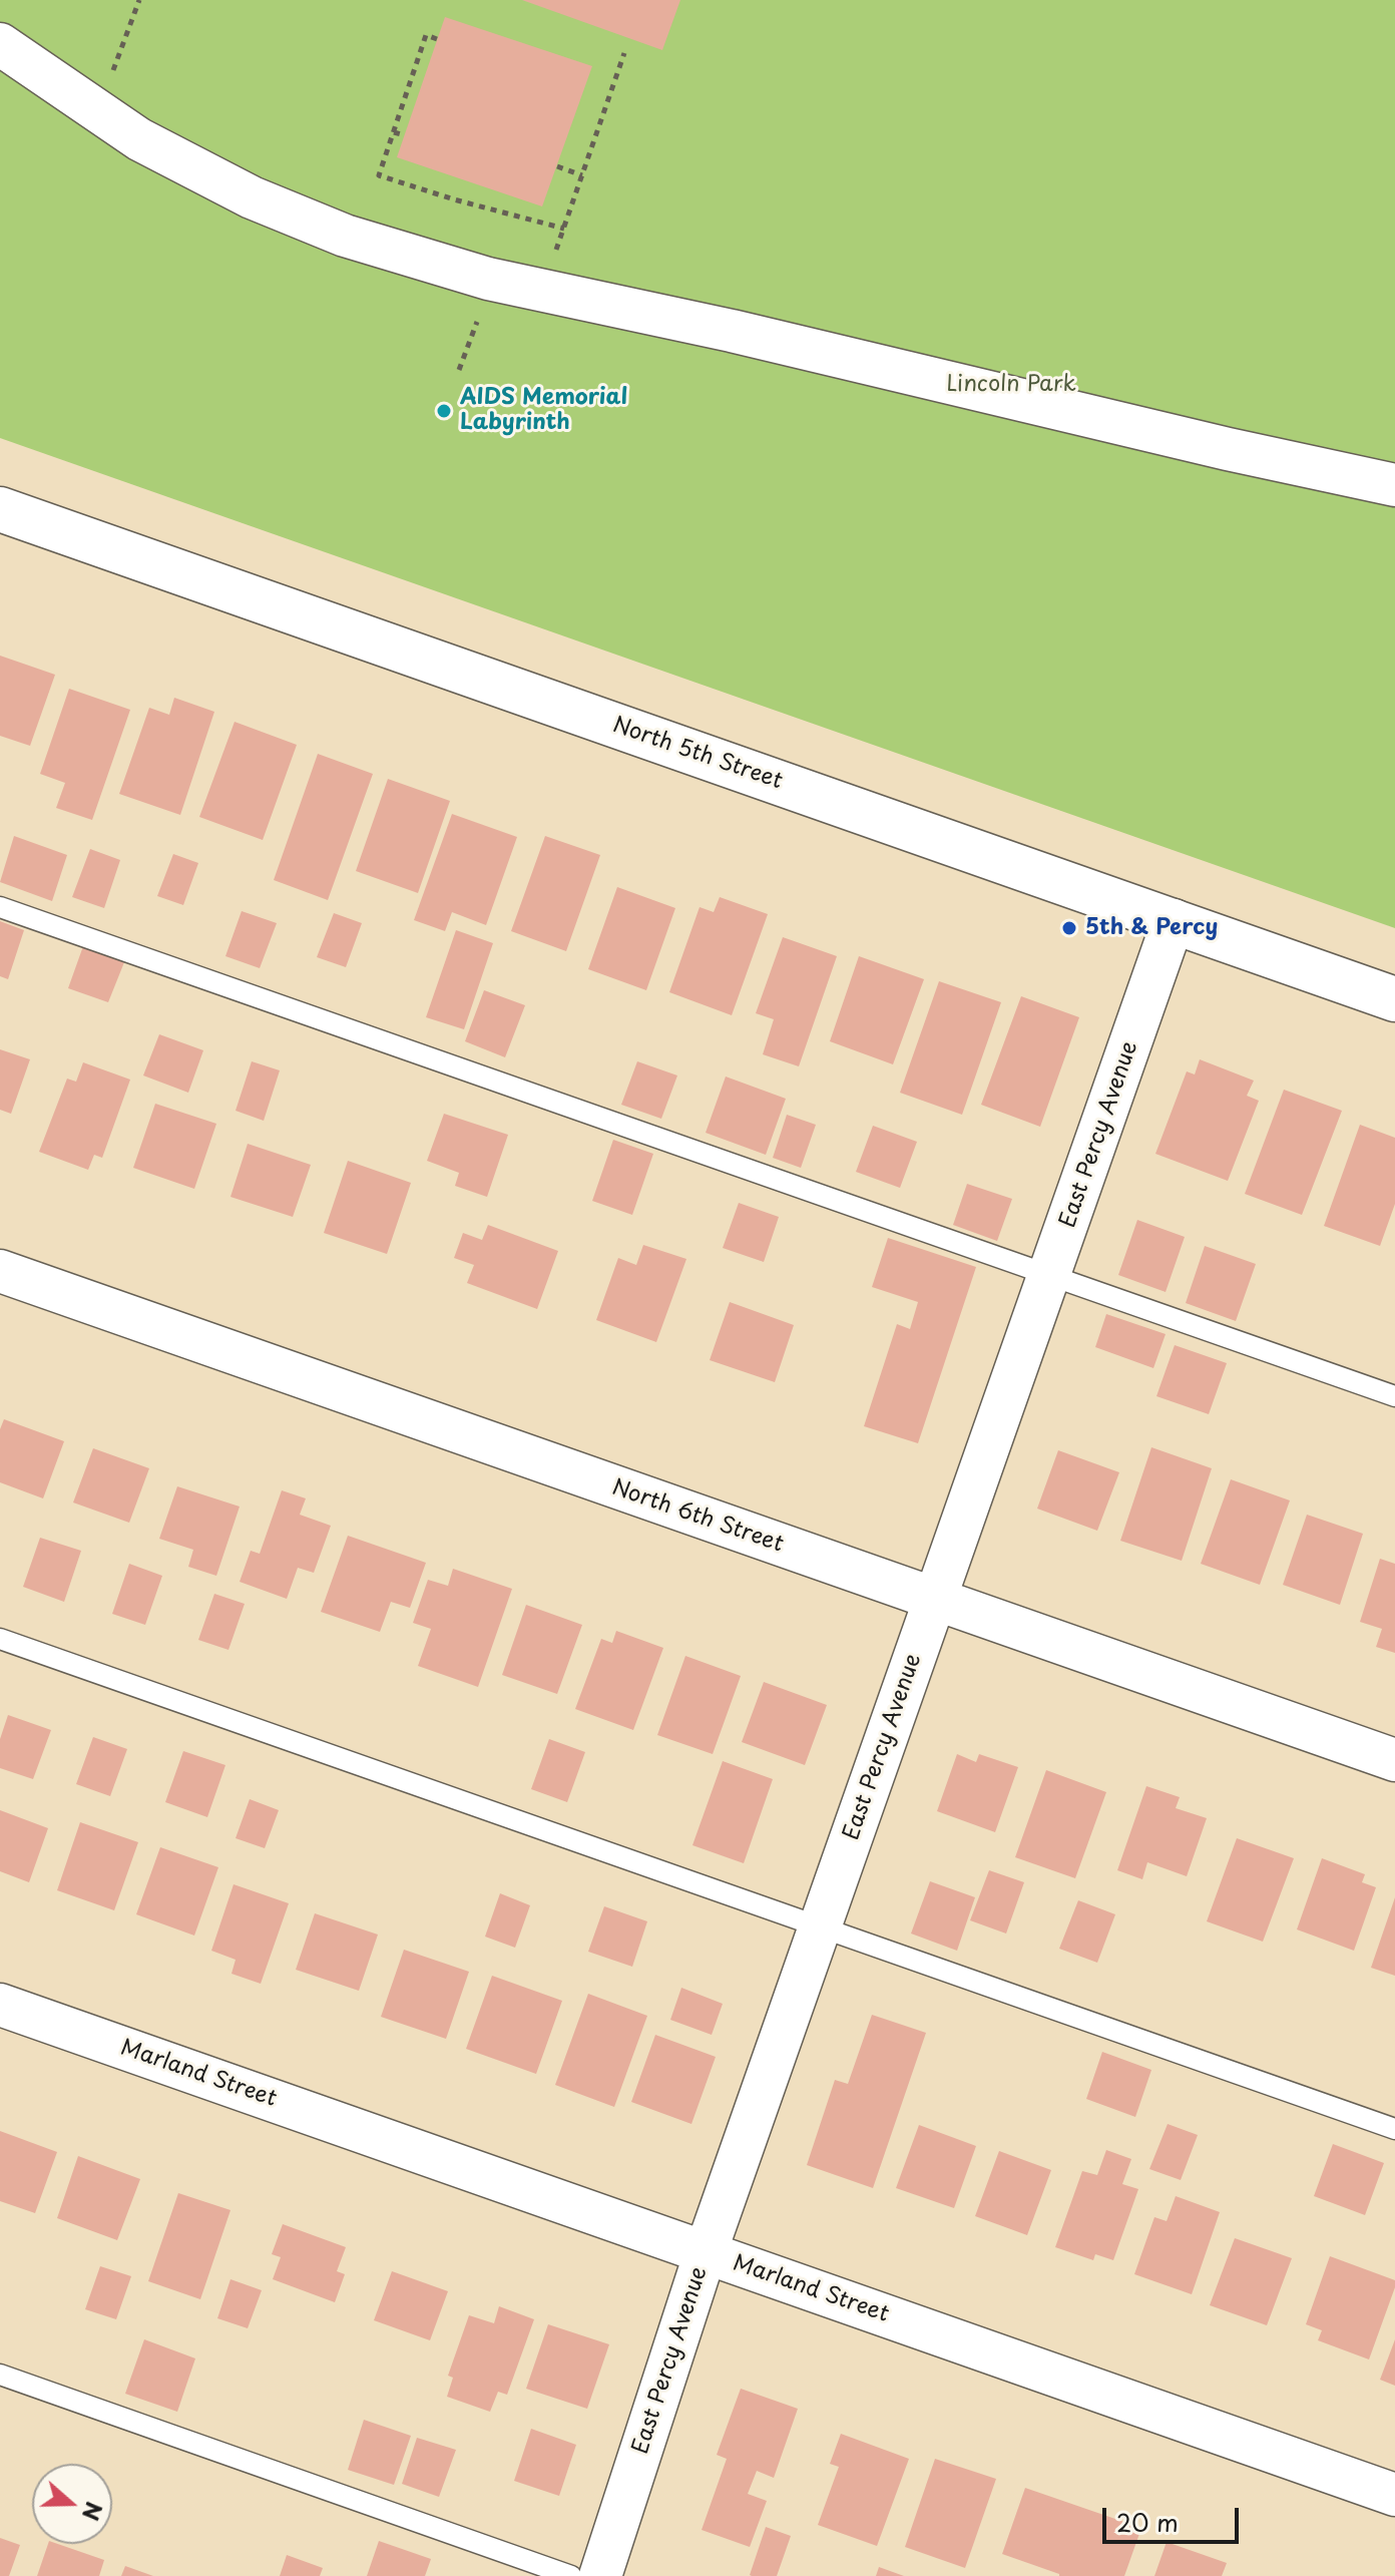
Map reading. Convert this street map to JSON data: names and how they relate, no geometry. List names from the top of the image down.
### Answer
{
  "streets": {
    "main road": ["North 5th Street"],
    "street": ["East Percy Avenue", "North 6th Street", "Marland Street"]
  },
  "crossings": [
    ["North 5th Street", "East Percy Avenue"],
    ["East Percy Avenue", "North 6th Street"],
    ["East Percy Avenue", "Marland Street"]
  ],
  "parks": ["Lincoln Park"],
  "places": ["AIDS Memorial Labyrinth", "5th & Percy"],
  "scale_bar": "20 m",
  "north": "right"
}
